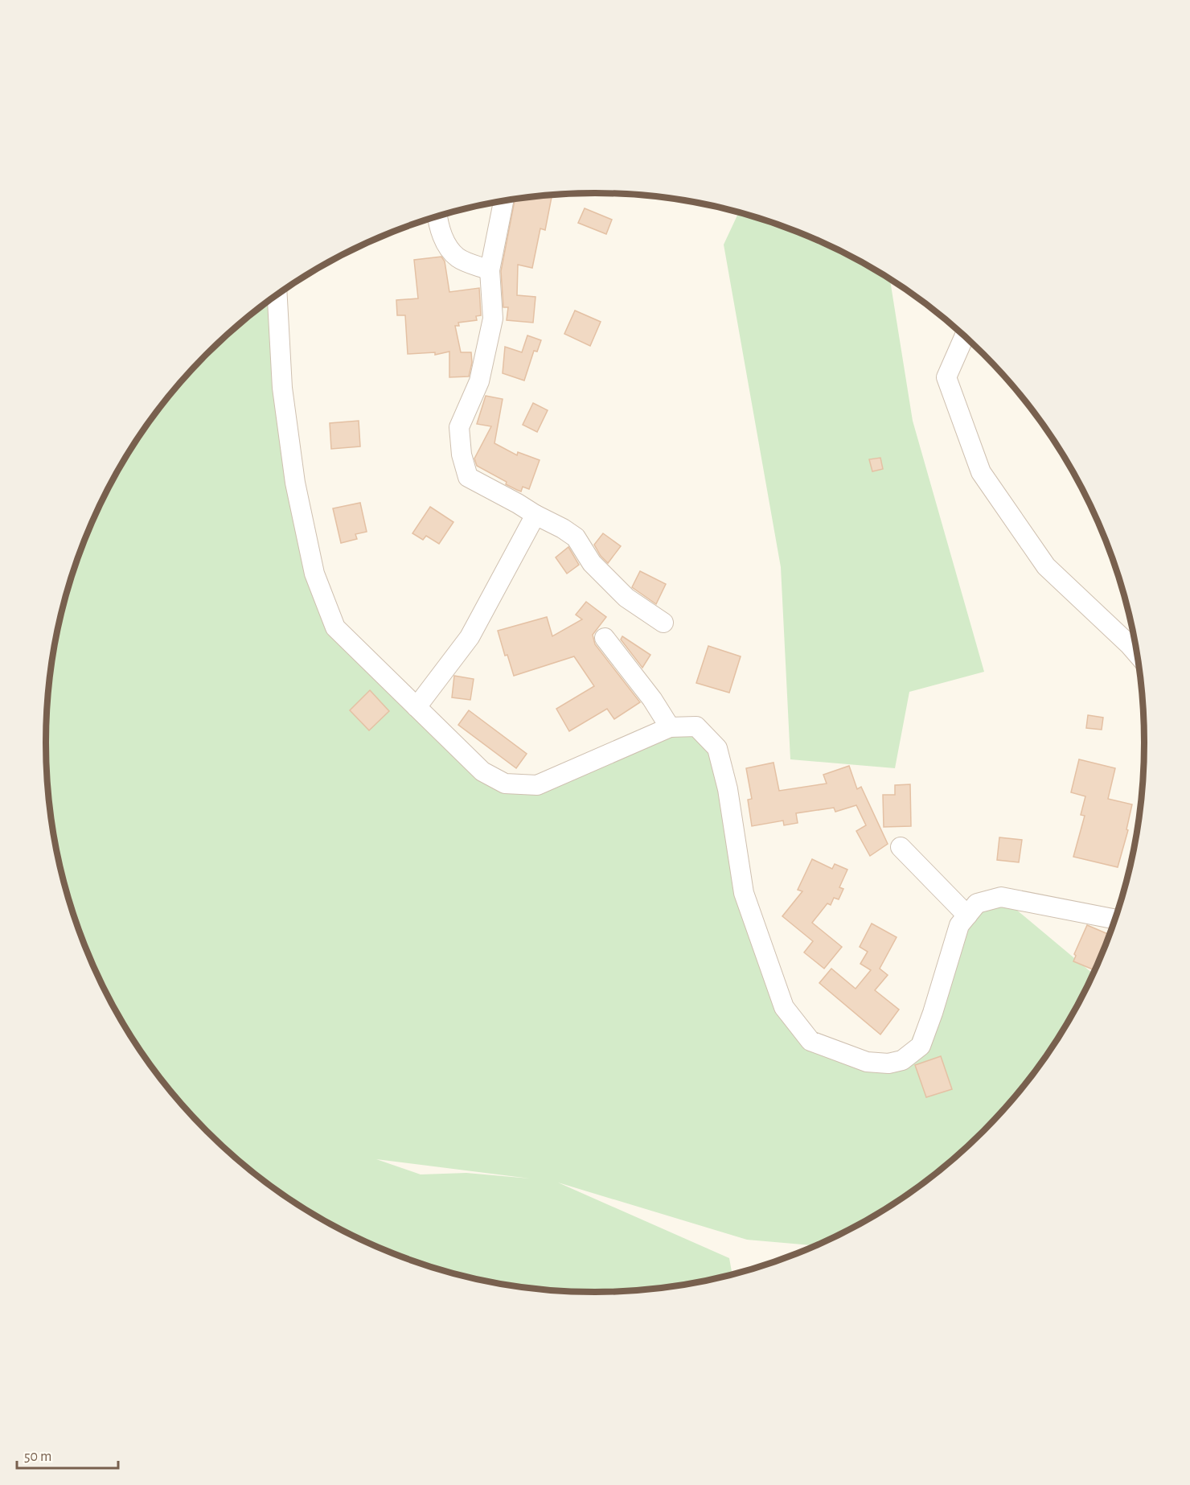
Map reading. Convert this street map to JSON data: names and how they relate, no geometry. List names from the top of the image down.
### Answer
{
  "scale_bar": "50 m"
}
